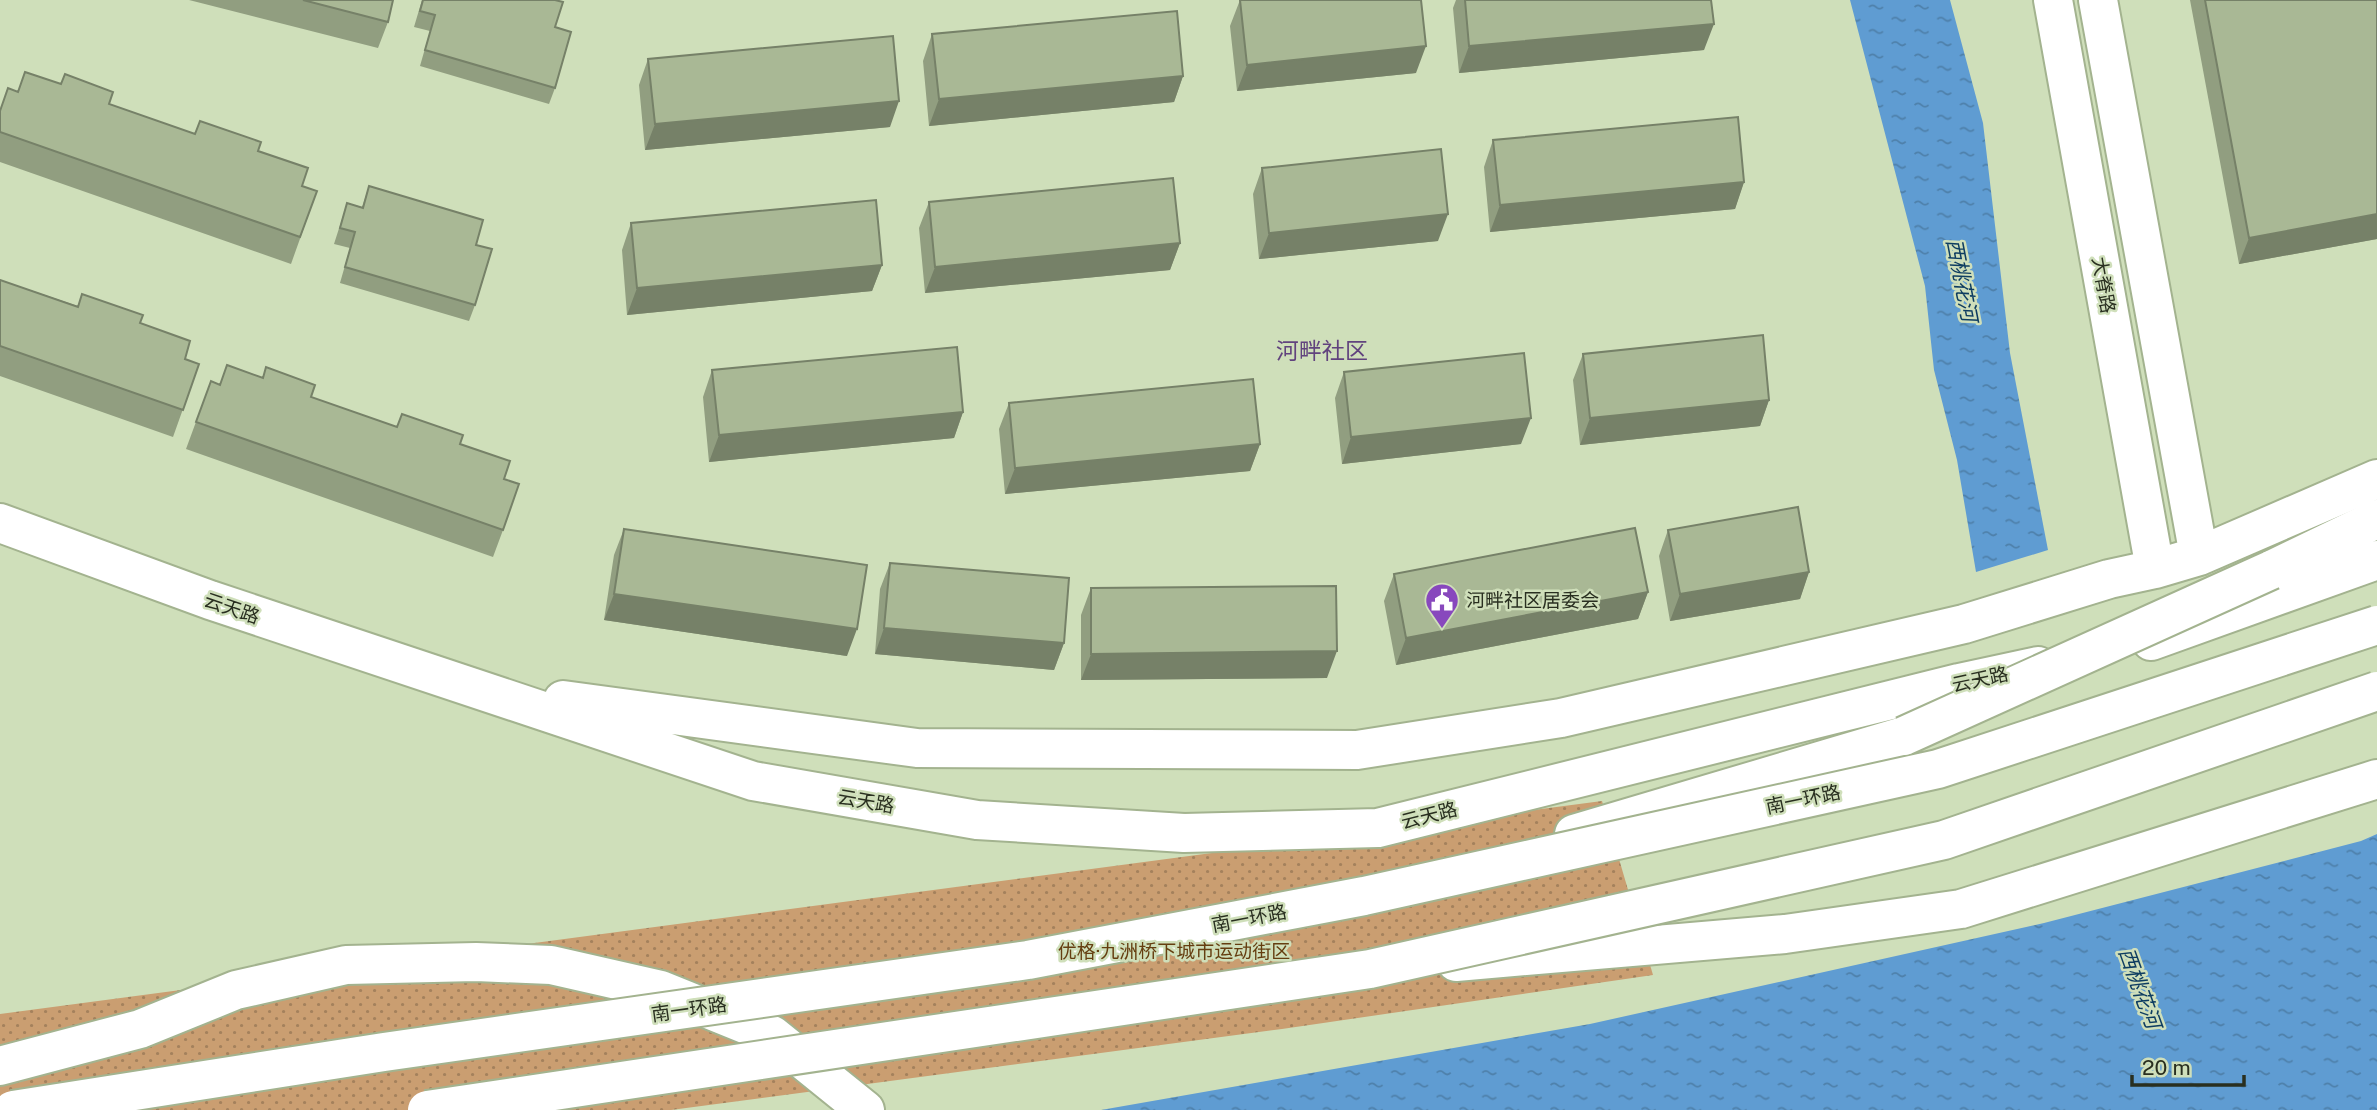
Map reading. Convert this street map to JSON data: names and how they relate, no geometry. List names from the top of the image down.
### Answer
{
  "streets": {
    "main road": ["大脊路", "云天路", "南一环路"]
  },
  "crossings": [
    ["大脊路", "云天路"]
  ],
  "districts": ["河畔社区"],
  "water": ["西桃花河"],
  "parks": ["优格·九洲桥下城市运动街区"],
  "places": {
    "public building": ["河畔社区居委会"]
  },
  "scale_bar": "20 m"
}
